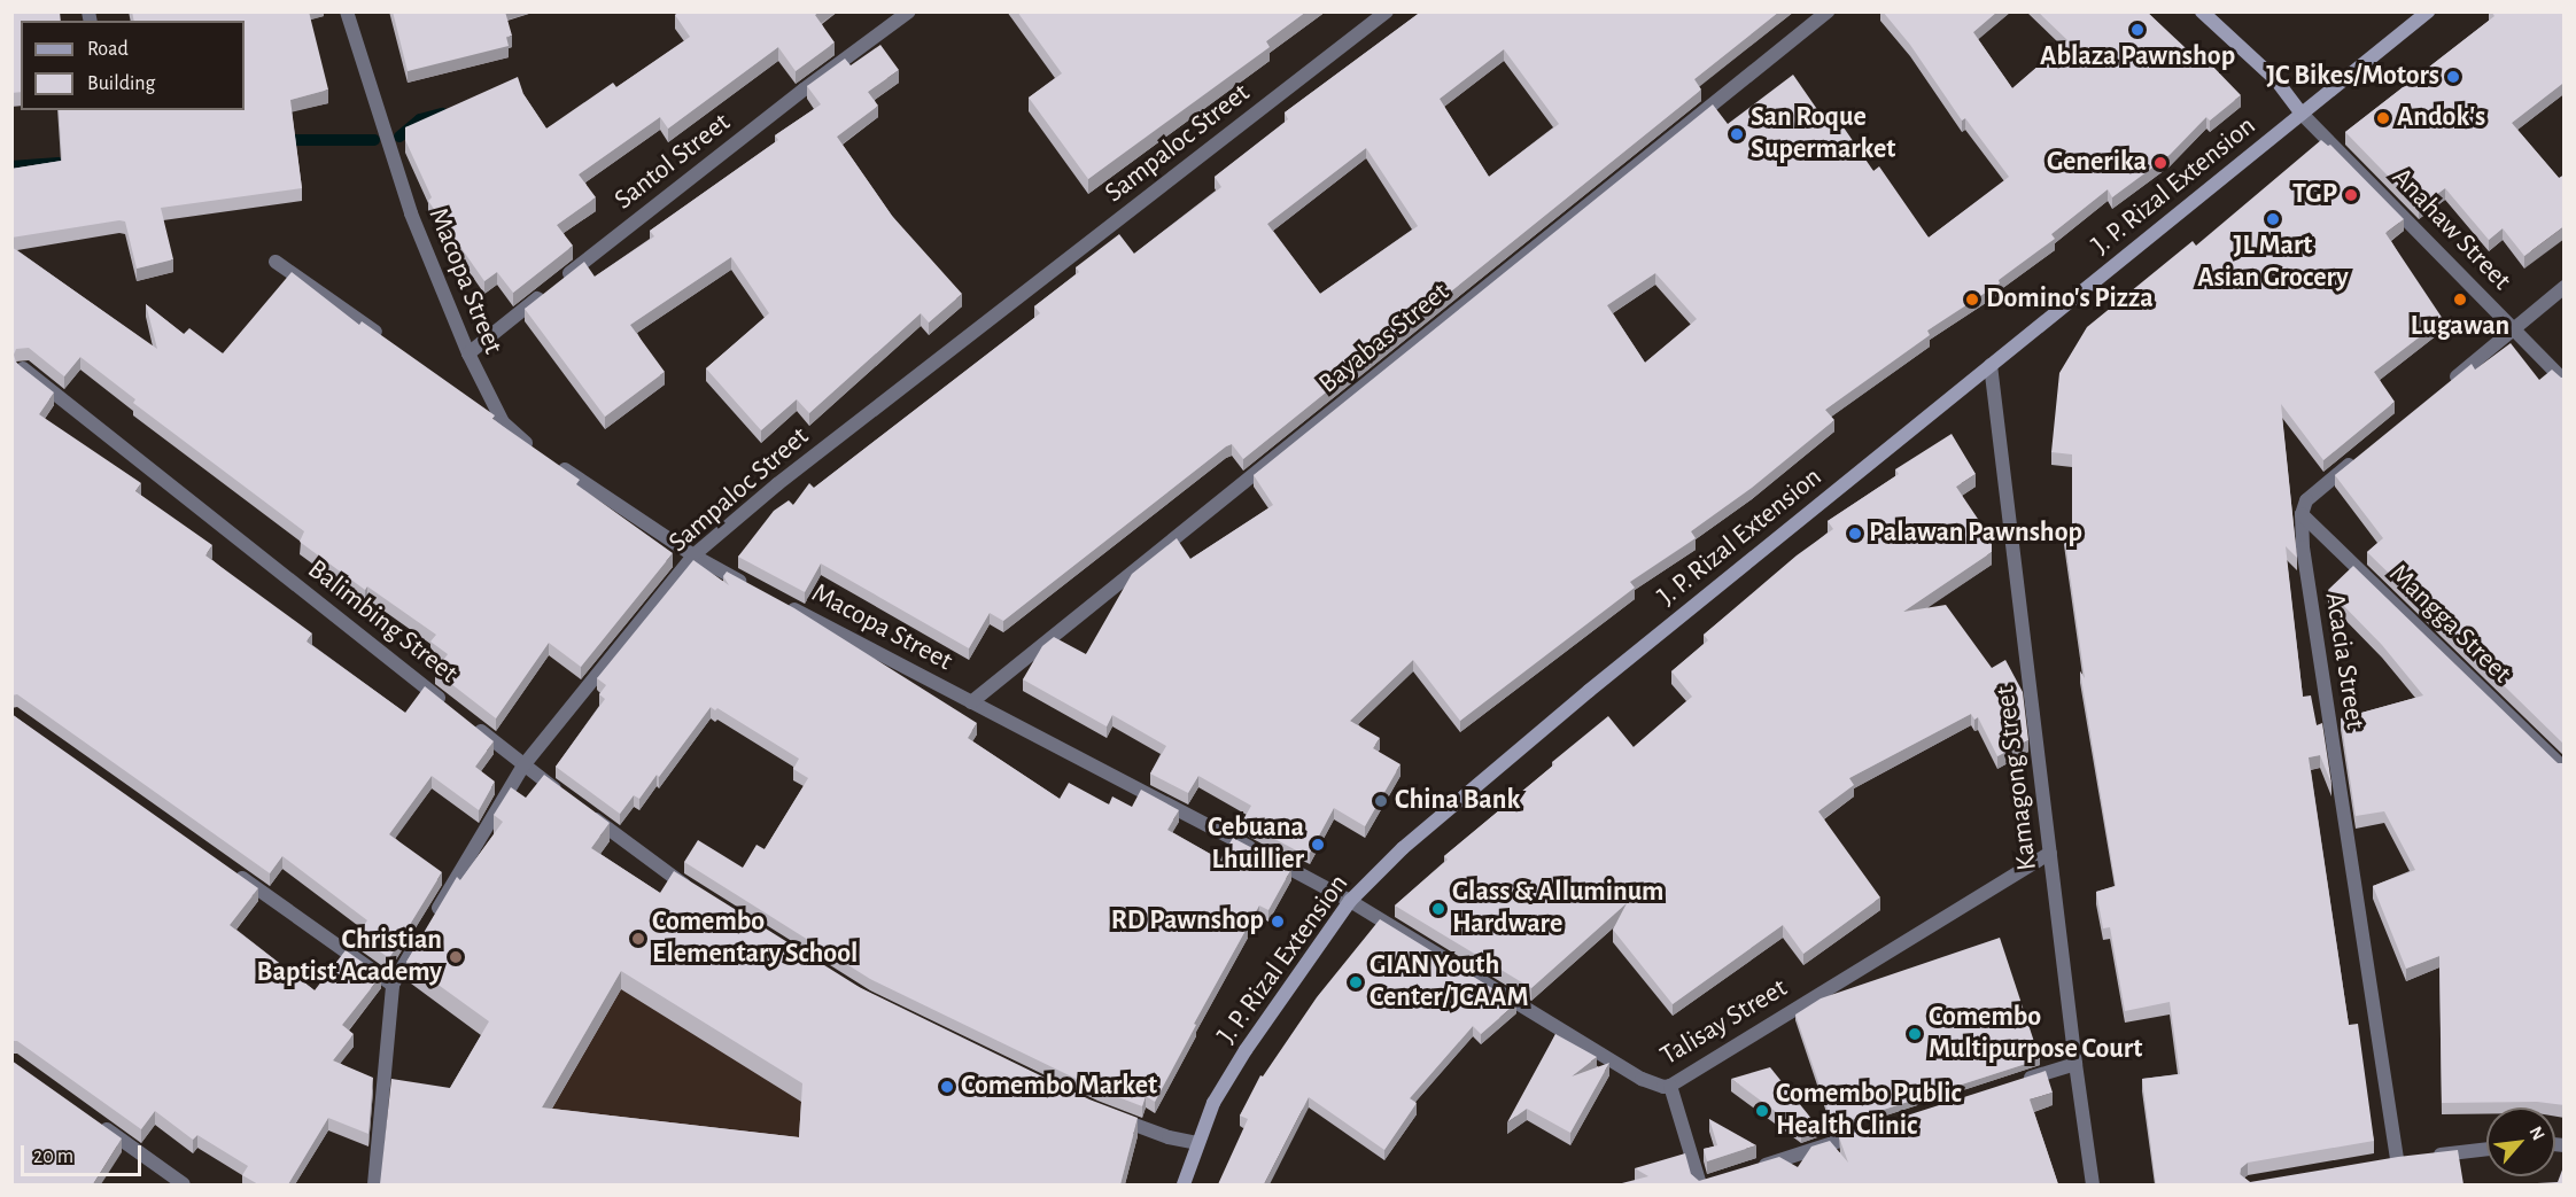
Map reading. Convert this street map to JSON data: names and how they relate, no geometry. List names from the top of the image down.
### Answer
{
  "streets": {
    "main road": ["J. P. Rizal Extension"],
    "street": [
      "Sampaloc Street",
      "Santol Street",
      "Anahaw Street",
      "Macopa Street",
      "Bayabas Street",
      "Balimbing Street",
      "Mangga Street",
      "Acacia Street",
      "Kamagong Street",
      "Talisay Street"
    ]
  },
  "crossings": [
    ["Sampaloc Street", "Macopa Street"],
    ["Santol Street", "Macopa Street"],
    ["J. P. Rizal Extension", "Anahaw Street"],
    ["J. P. Rizal Extension", "Macopa Street"],
    ["J. P. Rizal Extension", "Kamagong Street"],
    ["J. P. Rizal Extension", "Talisay Street"],
    ["Macopa Street", "Bayabas Street"],
    ["Macopa Street", "Talisay Street"],
    ["Mangga Street", "Acacia Street"],
    ["Kamagong Street", "Talisay Street"]
  ],
  "places": [
    "Ablaza Pawnshop",
    "JC Bikes/Motors",
    "Andok's",
    "San Roque Supermarket",
    "Generika",
    "TGP",
    "JL Mart Asian Grocery",
    "Domino's Pizza",
    "Lugawan",
    "Palawan Pawnshop",
    "China Bank",
    "Cebuana Lhuillier",
    "Glass & Alluminum Hardware",
    "RD Pawnshop",
    "Comembo Elementary School",
    "Christian Baptist Academy",
    "GIAN Youth Center/JCAAM",
    "Comembo Multipurpose Court",
    "Comembo Market",
    "Comembo Public Health Clinic"
  ],
  "legend": ["Road", "Building"],
  "scale_bar": "20 m",
  "north": "top right"
}
